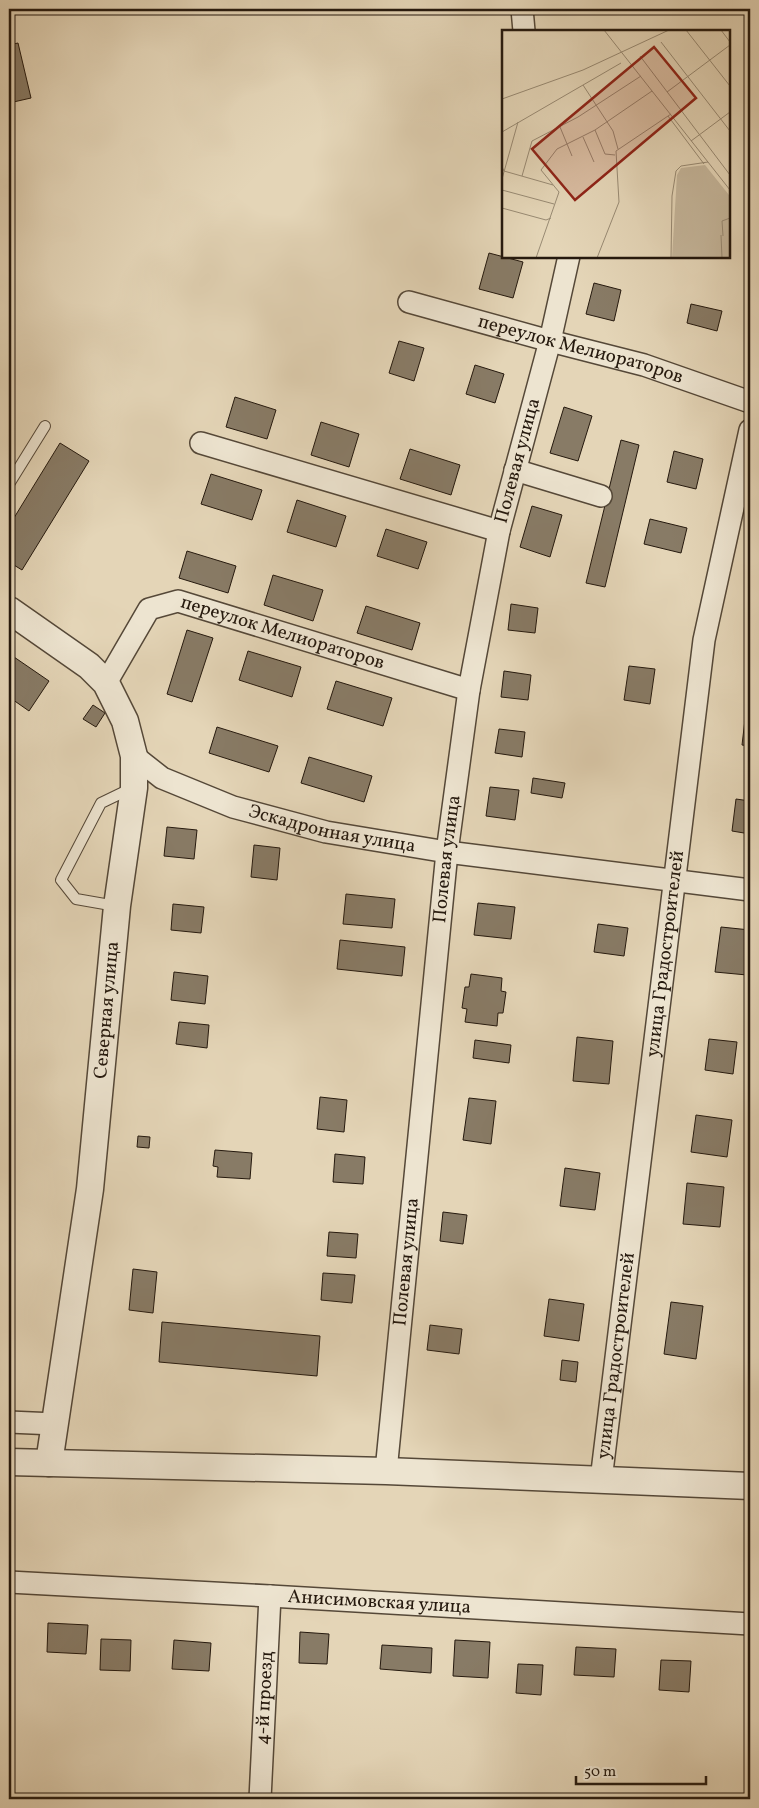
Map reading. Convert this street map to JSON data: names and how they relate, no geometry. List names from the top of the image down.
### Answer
{
  "streets": {
    "street": [
      "переулок Мелиораторов",
      "Полевая улица",
      "Эскадронная улица",
      "улица Градостроителей",
      "Северная улица",
      "Анисимовская улица",
      "4-й проезд"
    ]
  },
  "crossings": [
    ["переулок Мелиораторов", "Полевая улица"],
    ["переулок Мелиораторов", "Северная улица"],
    ["Полевая улица", "Эскадронная улица"],
    ["Эскадронная улица", "улица Градостроителей"],
    ["Эскадронная улица", "Северная улица"],
    ["Анисимовская улица", "4-й проезд"]
  ],
  "scale_bar": "50 m"
}
